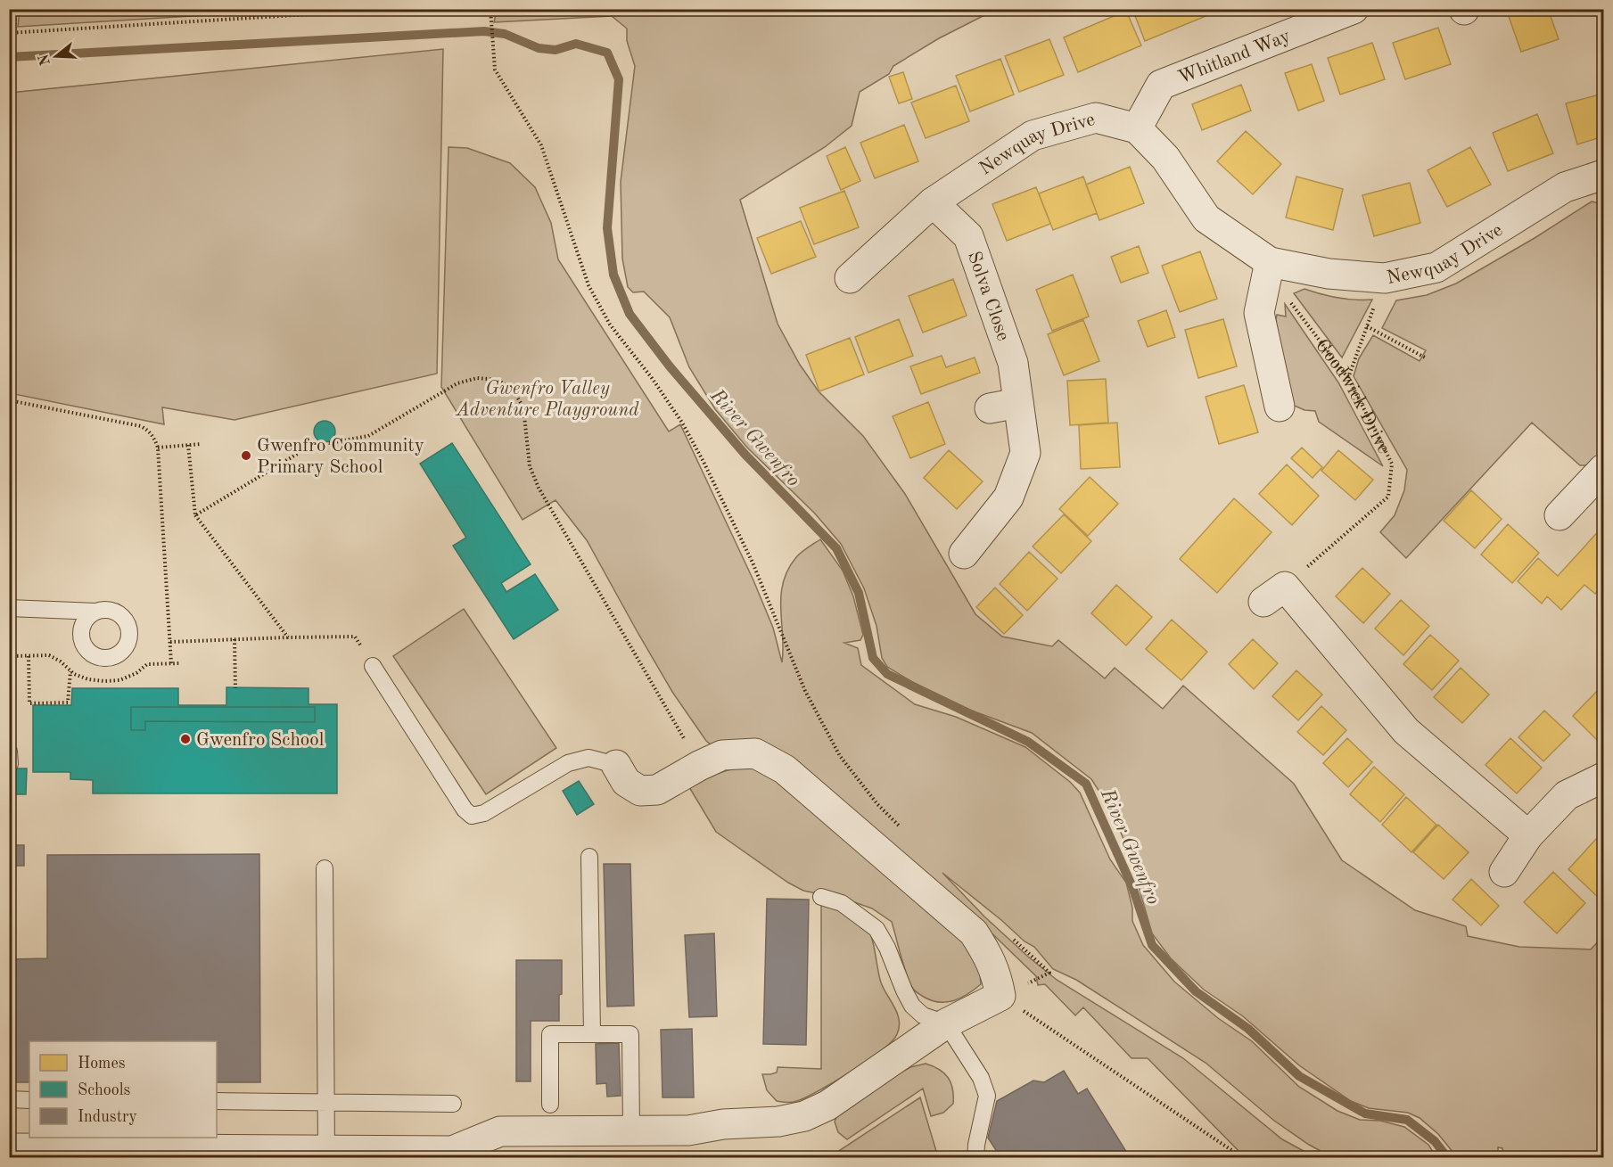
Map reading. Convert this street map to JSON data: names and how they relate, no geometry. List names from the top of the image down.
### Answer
{
  "streets": {
    "street": ["Whitland Way", "Newquay Drive", "Solva Close"],
    "path": ["Goodwick Drive"]
  },
  "crossings": [
    ["Whitland Way", "Newquay Drive"],
    ["Newquay Drive", "Solva Close"],
    ["Newquay Drive", "Goodwick Drive"]
  ],
  "water": ["River Gwenfro"],
  "parks": ["Gwenfro Valley Adventure Playground"],
  "places": ["Gwenfro Community Primary School", "Gwenfro School"],
  "legend": ["Homes", "Schools", "Industry"],
  "north": "left"
}
